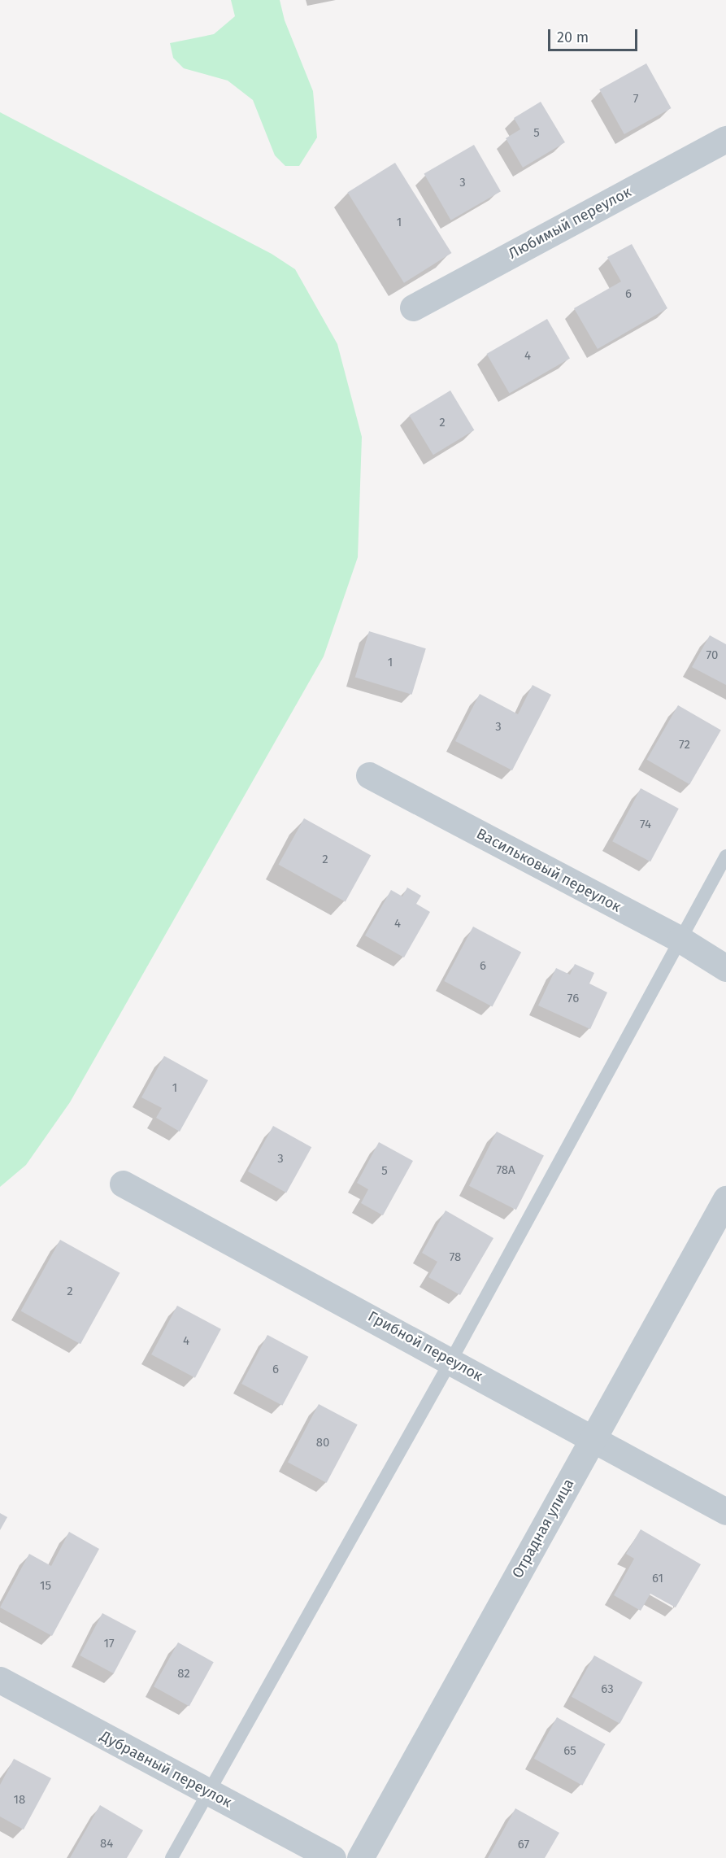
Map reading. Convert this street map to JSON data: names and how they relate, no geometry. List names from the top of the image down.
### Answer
{
  "streets": {
    "street": [
      "Любимый переулок",
      "Васильковый переулок",
      "Грибной переулок",
      "Отрадная улица",
      "Дубравный переулок"
    ]
  },
  "crossings": [
    ["Грибной переулок", "Отрадная улица"]
  ],
  "house_numbers": [
    "7",
    "5",
    "3",
    "1",
    "6",
    "4",
    "2",
    "70",
    "1",
    "3",
    "72",
    "74",
    "2",
    "4",
    "6",
    "76",
    "1",
    "3",
    "78А",
    "5",
    "78",
    "2",
    "4",
    "6",
    "80",
    "61",
    "15",
    "17",
    "82",
    "63",
    "65",
    "18",
    "84",
    "67"
  ],
  "scale_bar": "20 m"
}
